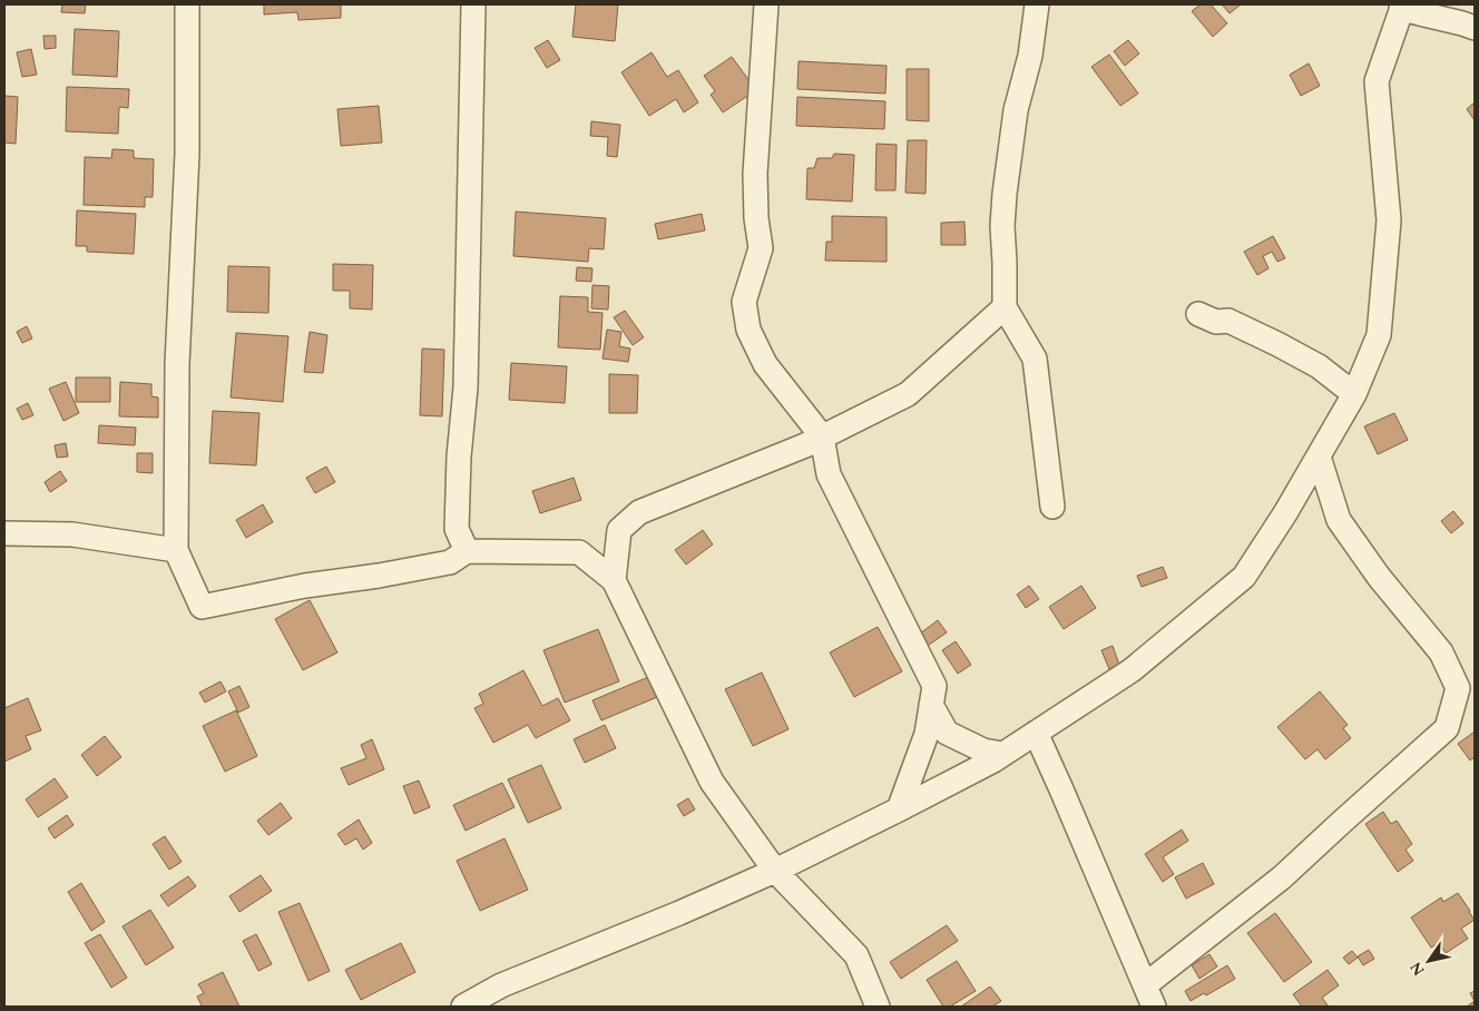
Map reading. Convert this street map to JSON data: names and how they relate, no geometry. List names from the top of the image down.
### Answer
{
  "north": "bottom left"
}
